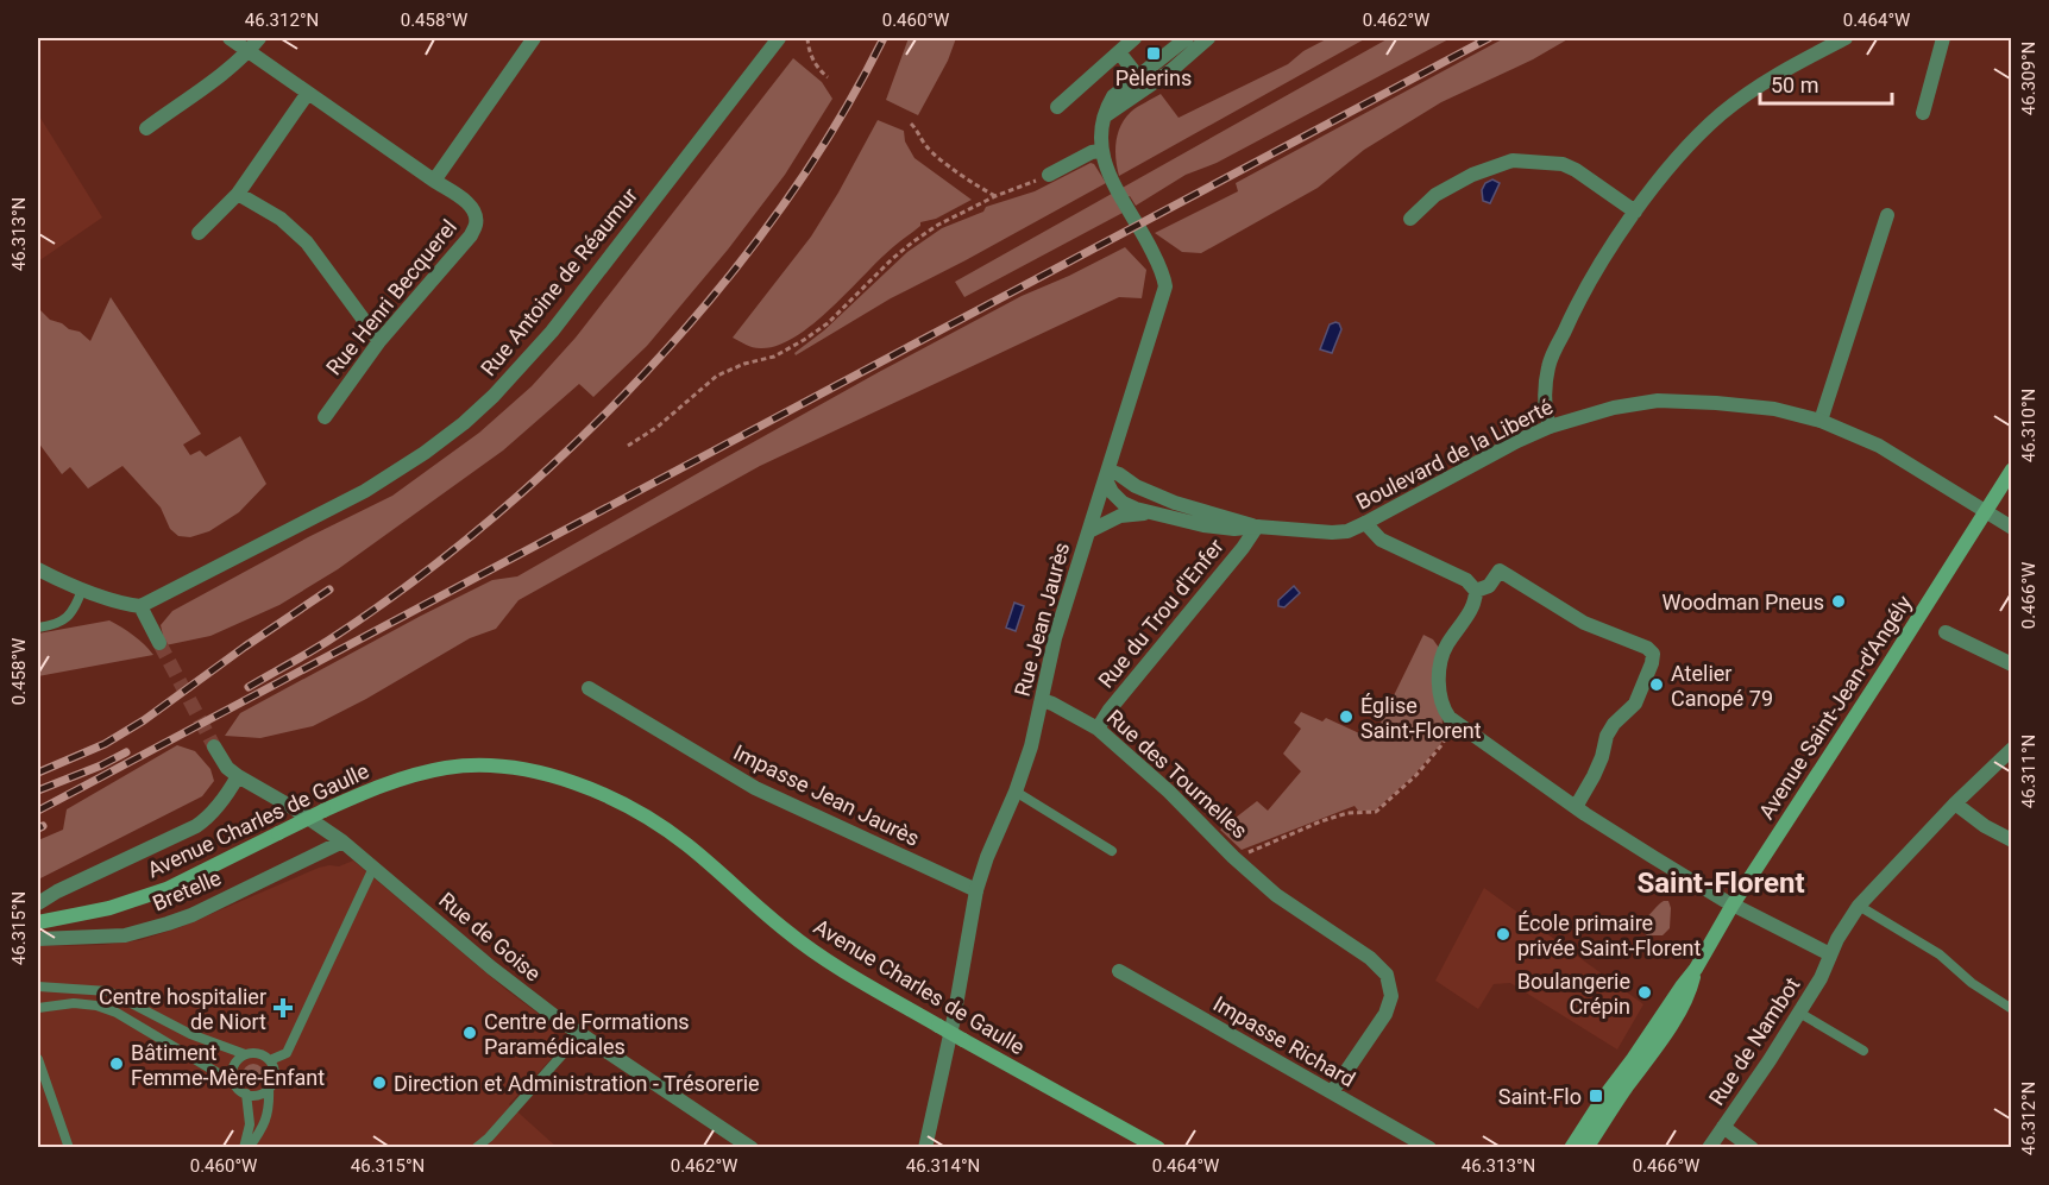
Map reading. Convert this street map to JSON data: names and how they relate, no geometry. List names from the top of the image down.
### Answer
{
  "streets": {
    "main road": ["Avenue Saint-Jean-d'Angély", "Avenue Charles de Gaulle"],
    "street": [
      "Rue Antoine de Réaumur",
      "Rue Henri Becquerel",
      "Boulevard de la Liberté",
      "Rue du Trou d'Enfer",
      "Rue Jean Jaurès",
      "Rue des Tournelles",
      "Impasse Jean Jaurès",
      "Bretelle",
      "Rue de Goise",
      "Impasse Richard",
      "Rue de Nambot"
    ]
  },
  "crossings": [
    ["Boulevard de la Liberté", "Rue du Trou d'Enfer"],
    ["Boulevard de la Liberté", "Rue Jean Jaurès"],
    ["Boulevard de la Liberté", "Avenue Saint-Jean-d'Angély"],
    ["Rue du Trou d'Enfer", "Rue des Tournelles"],
    ["Rue Jean Jaurès", "Rue des Tournelles"],
    ["Rue Jean Jaurès", "Impasse Jean Jaurès"],
    ["Bretelle", "Rue de Goise"]
  ],
  "districts": ["Saint-Florent"],
  "places": {
    "transit": ["Pèlerins", "Saint-Flo"],
    "other": [
      "Woodman Pneus",
      "Atelier Canopé 79",
      "Église Saint-Florent",
      "École primaire privée Saint-Florent",
      "Boulangerie Crépin",
      "Centre de Formations Paramédicales",
      "Bâtiment Femme-Mère-Enfant",
      "Direction et Administration - Trésorerie"
    ],
    "health": ["Centre hospitalier de Niort"]
  },
  "scale_bar": "50 m",
  "coordinates": [
    "46.312°N",
    "0.458°W",
    "0.460°W",
    "0.462°W",
    "0.464°W",
    "46.309°N",
    "46.313°N",
    "46.310°N",
    "0.466°W",
    "46.311°N",
    "46.315°N",
    "46.314°N"
  ]
}
